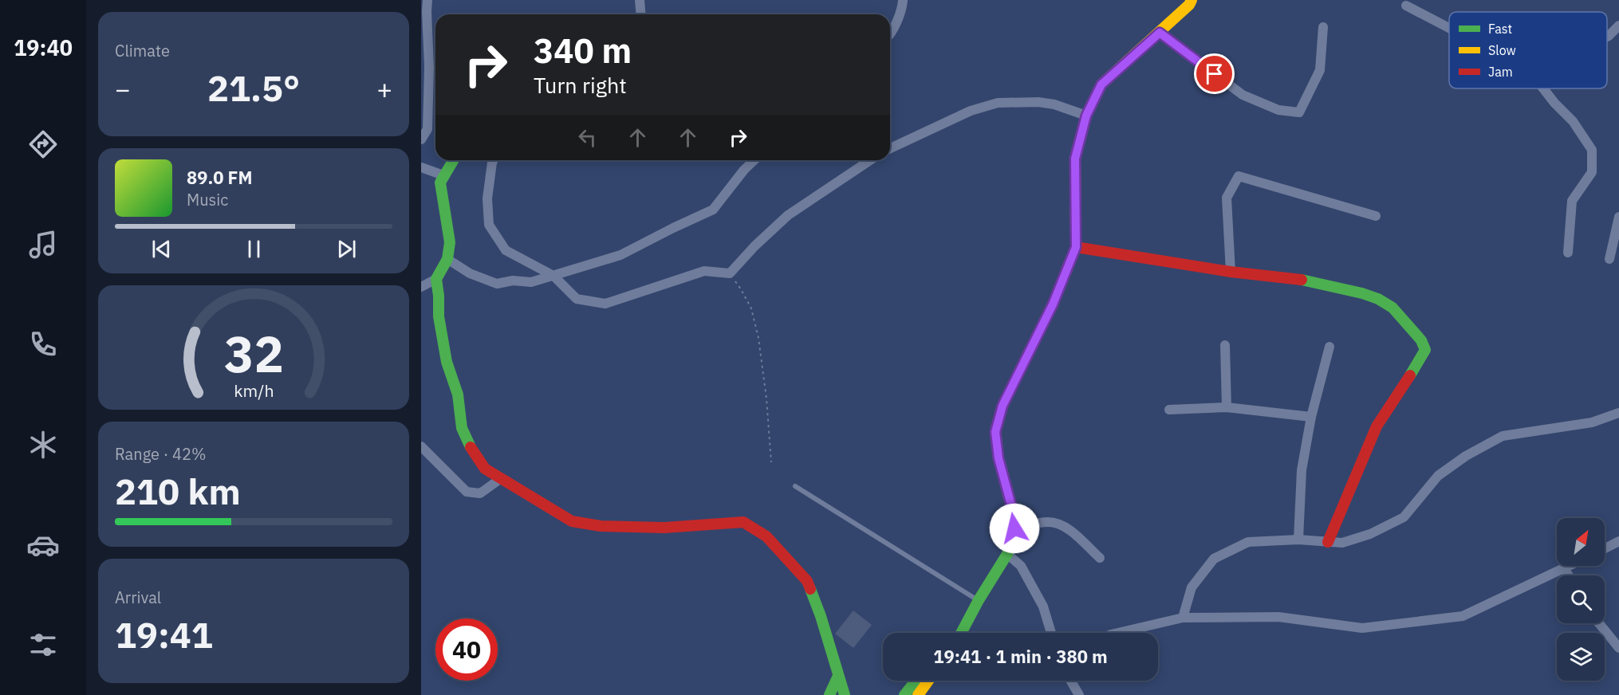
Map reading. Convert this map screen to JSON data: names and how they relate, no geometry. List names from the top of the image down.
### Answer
{
  "legend": ["Fast", "Slow", "Jam"],
  "north": "top right",
  "page": {
    "tabs": "19:40",
    "tile": [
      "Climate",
      ["Range · 42%", "210 km"],
      ["Arrival", "19:41"]
    ],
    "turn": ["340 m", "Turn right"],
    "heat": ["−", "21.5°", "+"],
    "song": ["89.0 FM", "Music"],
    "limit": "40",
    "trip": "19:41 · 1 min · 380 m",
    "gauge": ["32", "km/h"]
  }
}
